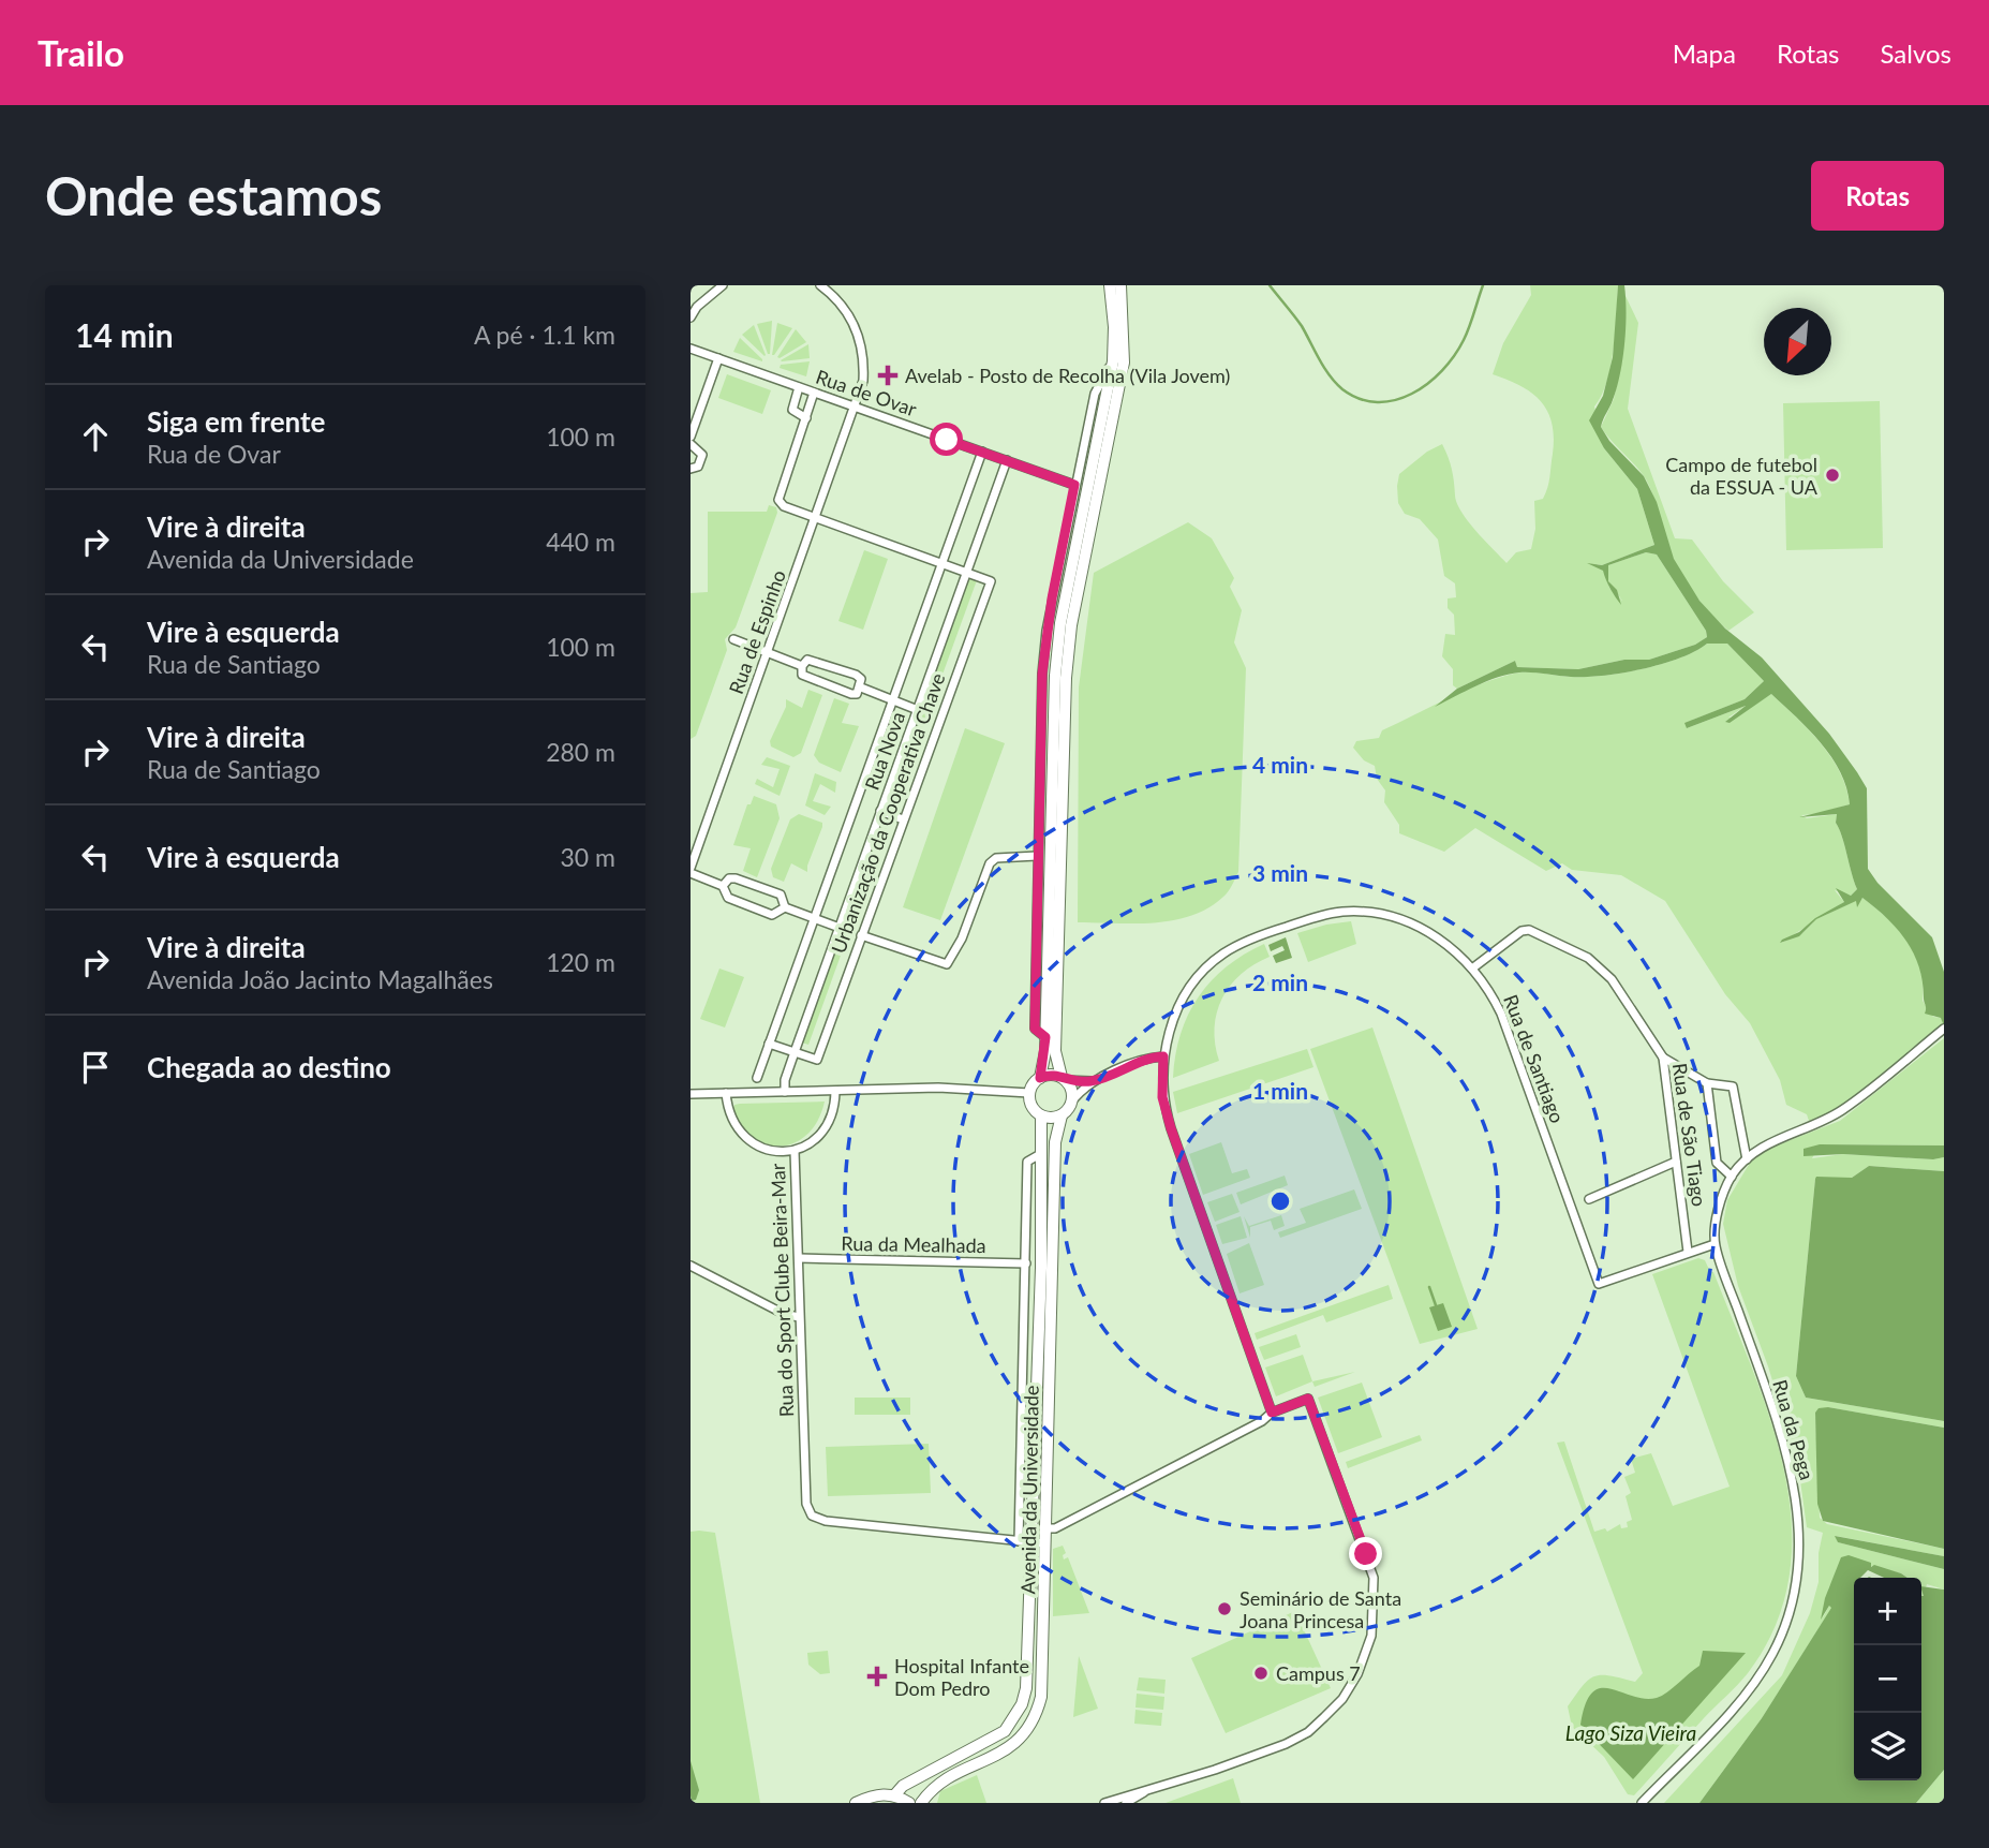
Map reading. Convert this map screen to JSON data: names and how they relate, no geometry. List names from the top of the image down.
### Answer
{
  "streets": {
    "main road": ["Avenida da Universidade"],
    "street": [
      "Rua de Ovar",
      "Rua de Espinho",
      "Rua Nova",
      "Urbanização da Cooperativa Chave",
      "Rua de Santiago",
      "Rua de São Tiago",
      "Rua da Mealhada",
      "Rua do Sport Clube Beira-Mar",
      "Rua da Pega"
    ]
  },
  "crossings": [
    ["Rua de Ovar", "Rua de Espinho"],
    ["Rua de Ovar", "Rua Nova"],
    ["Rua Nova", "Urbanização da Cooperativa Chave"],
    ["Rua de Santiago", "Rua de São Tiago"],
    ["Rua da Mealhada", "Rua do Sport Clube Beira-Mar"],
    ["Rua da Mealhada", "Avenida da Universidade"],
    ["Rua do Sport Clube Beira-Mar", "Avenida da Universidade"]
  ],
  "water": ["Lago Siza Vieira"],
  "places": {
    "health": ["Avelab - Posto de Recolha (Vila Jovem)", "Hospital Infante Dom Pedro"],
    "other": ["Campo de futebol da ESSUA - UA", "Seminário de Santa Joana Princesa", "Campus 7"]
  },
  "north": "bottom left",
  "page": {
    "header": "Trailo",
    "nav": ["Mapa", "Rotas", "Salvos"],
    "buttons": "Rotas",
    "title": "Onde estamos",
    "heading": ["14 min", "A pé · 1.1 km"],
    "list": [
      ["Siga em frente", "Rua de Ovar", "100 m"],
      ["Vire à direita", "Avenida da Universidade", "440 m"],
      ["Vire à esquerda", "Rua de Santiago", "100 m"],
      ["Vire à direita", "Rua de Santiago", "280 m"],
      ["Vire à esquerda", "30 m"],
      ["Vire à direita", "Avenida João Jacinto Magalhães", "120 m"],
      "Chegada ao destino"
    ],
    "map_buttons": ["+", "−"]
  },
  "rings": [
    "4 min",
    "3 min",
    "2 min",
    "1 min"
  ]
}
